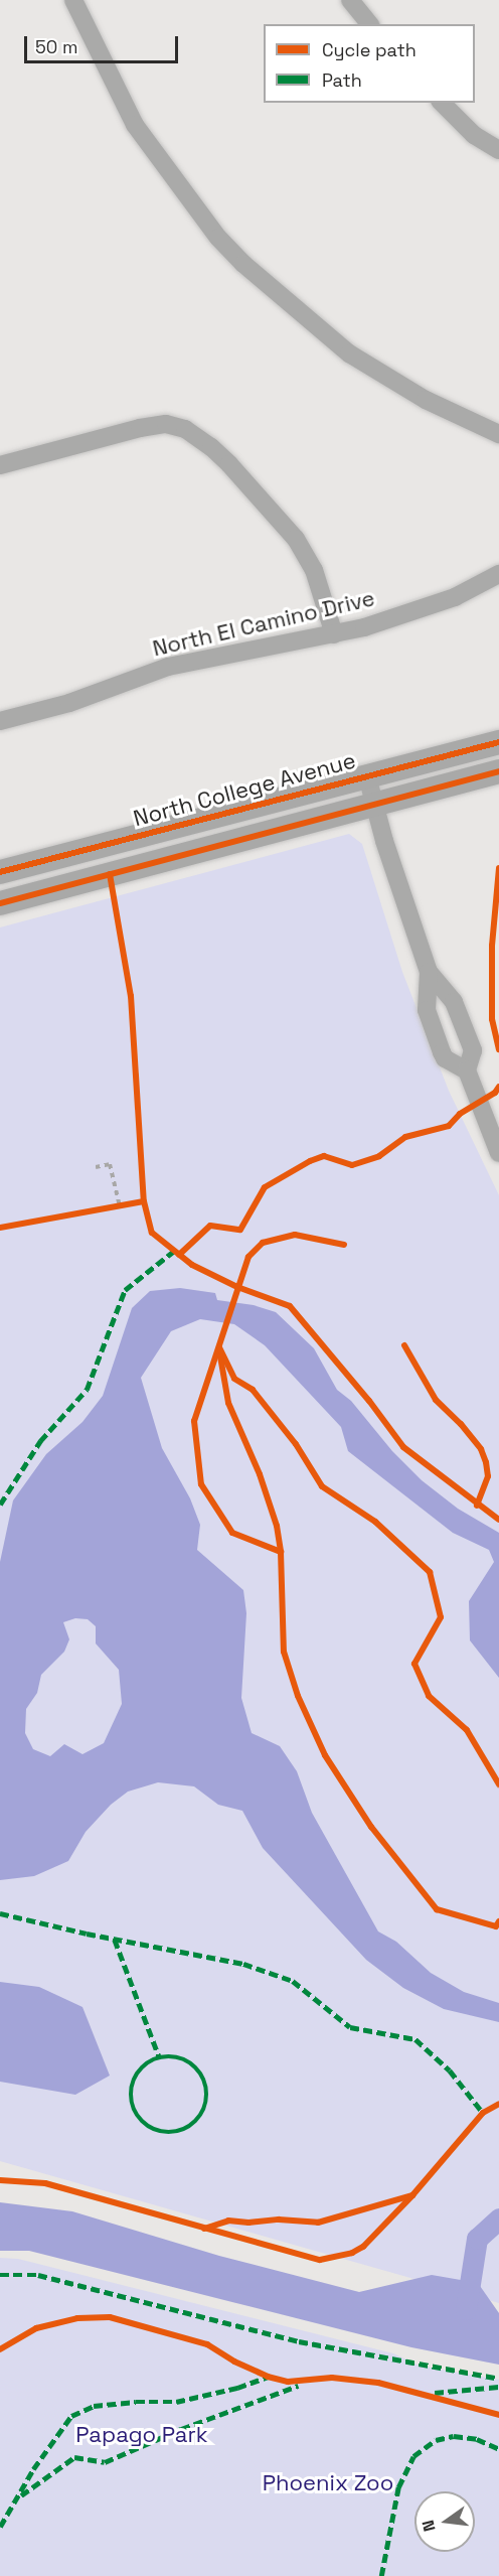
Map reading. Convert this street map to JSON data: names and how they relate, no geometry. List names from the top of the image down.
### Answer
{
  "streets": {
    "street": ["North El Camino Drive", "North College Avenue"]
  },
  "parks": ["Papago Park", "Phoenix Zoo"],
  "legend": ["Cycle path", "Path"],
  "scale_bar": "50 m",
  "north": "left"
}
